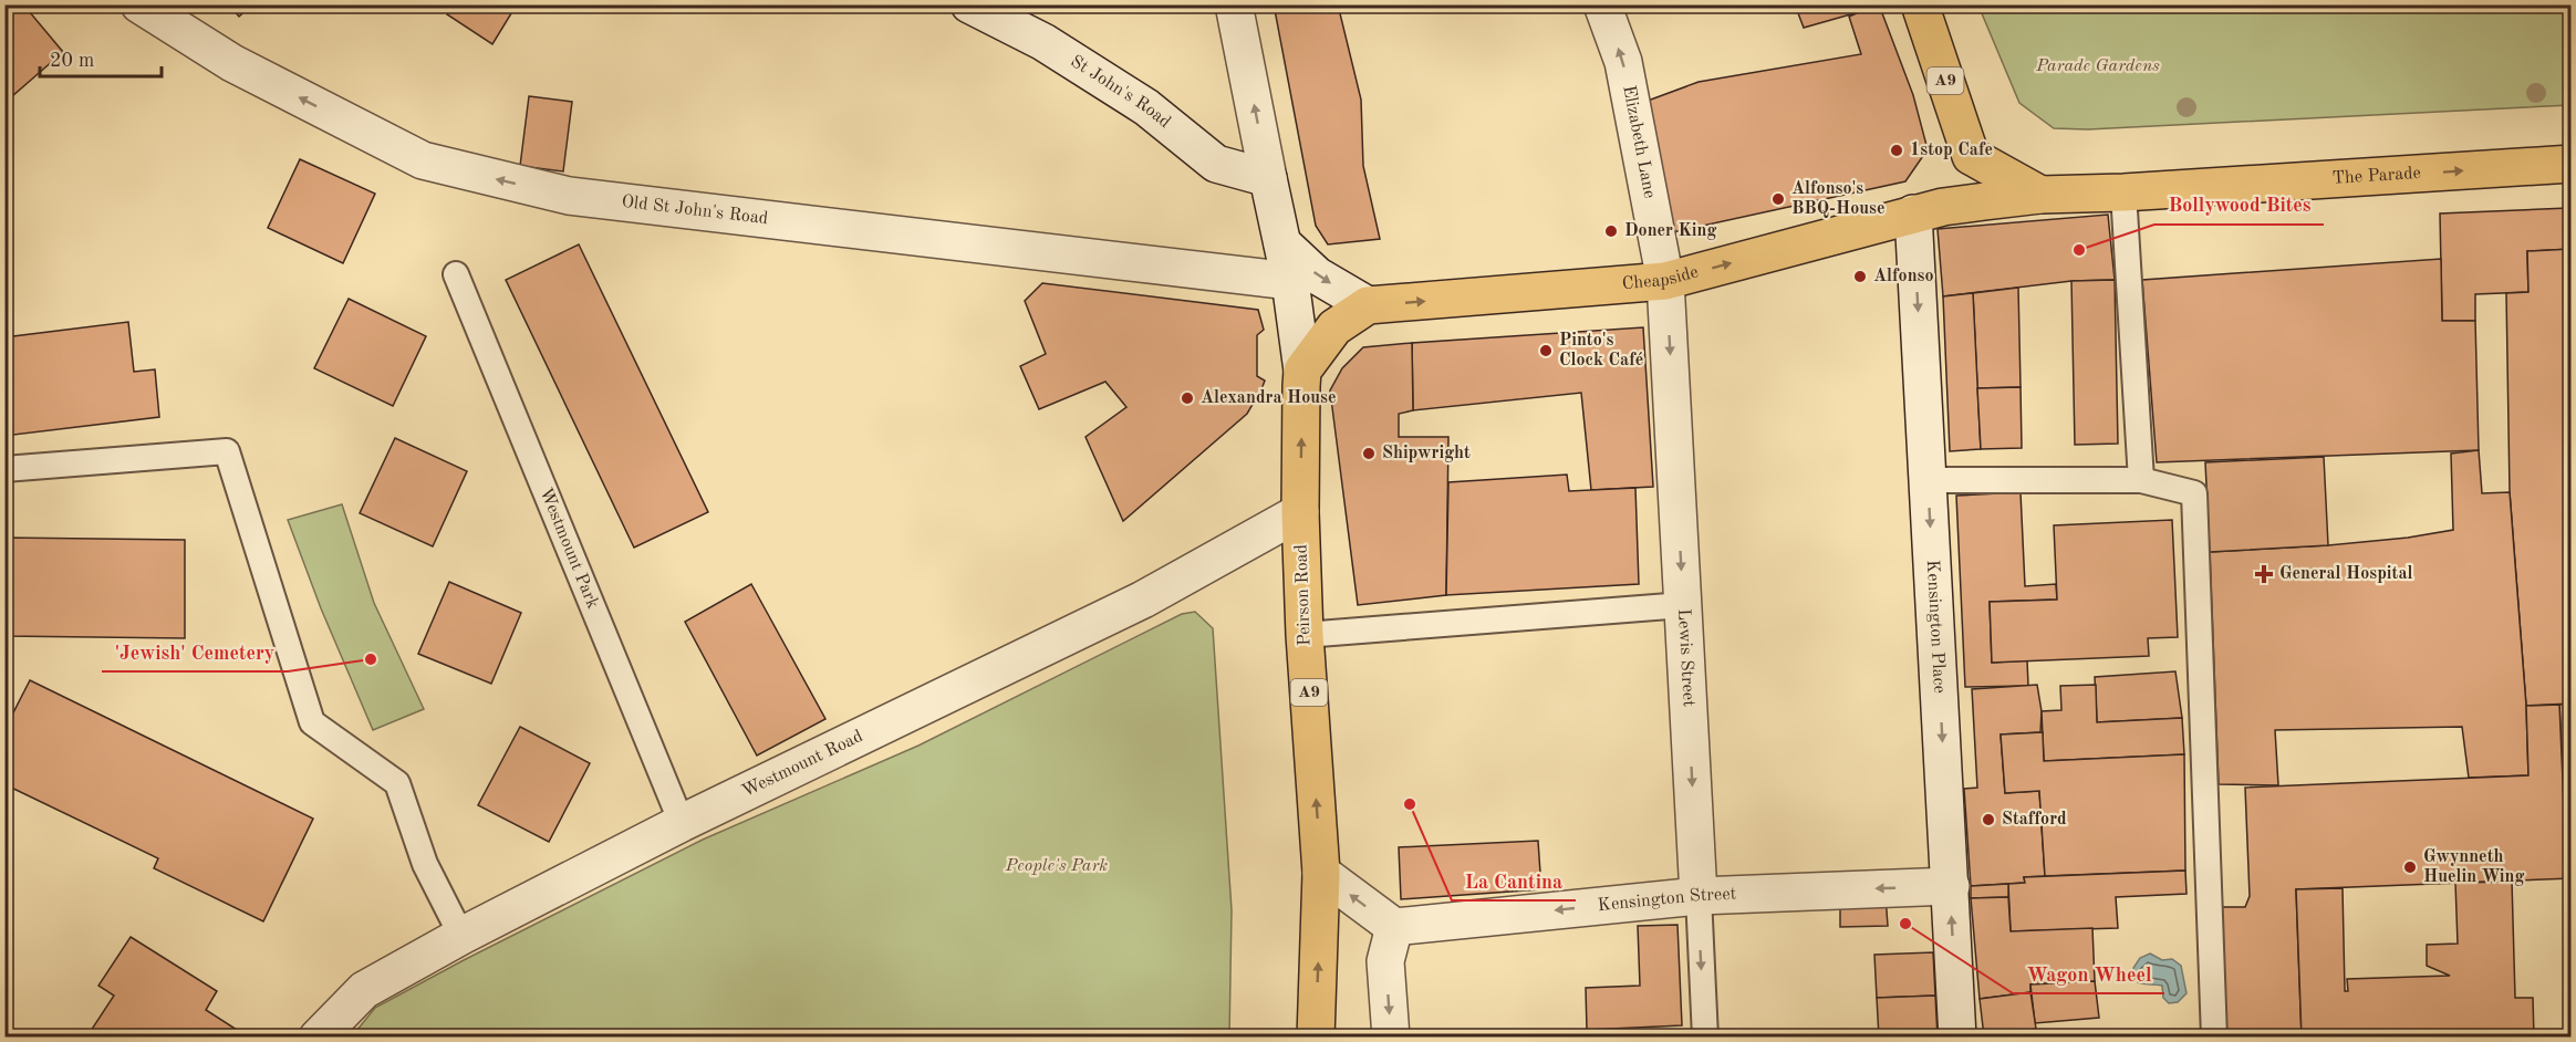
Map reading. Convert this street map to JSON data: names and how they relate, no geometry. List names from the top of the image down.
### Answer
{
  "streets": {
    "main road": [
      "A9",
      "The Parade",
      "Cheapside",
      "Peirson Road"
    ],
    "street": [
      "St John's Road",
      "Elizabeth Lane",
      "Old St John's Road",
      "Kensington Place",
      "Lewis Street",
      "Westmount Road",
      "Kensington Street"
    ],
    "lane": ["Westmount Park"]
  },
  "crossings": [
    ["A9", "Peirson Road"],
    ["Elizabeth Lane", "Cheapside"],
    ["Elizabeth Lane", "Lewis Street"],
    ["The Parade", "Cheapside"],
    ["Cheapside", "Peirson Road"],
    ["Cheapside", "Kensington Place"],
    ["Cheapside", "Lewis Street"],
    ["Westmount Park", "Westmount Road"],
    ["Peirson Road", "Westmount Road"],
    ["Kensington Place", "Kensington Street"],
    ["Lewis Street", "Kensington Street"]
  ],
  "one_way": [
    "Elizabeth Lane",
    "The Parade",
    "Old St John's Road",
    "Cheapside",
    "Peirson Road",
    "Lewis Street",
    "Kensington Street"
  ],
  "parks": ["Parade Gardens", "People's Park"],
  "places": {
    "other": [
      "1stop Cafe",
      "Alfonso's BBQ-House",
      "Doner King",
      "Bollywood Bites",
      "Alfonso",
      "Pinto's Clock Café",
      "Alexandra House",
      "Shipwright",
      "'Jewish' Cemetery",
      "La Cantina",
      "Stafford",
      "Gwynneth Huelin Wing",
      "Wagon Wheel"
    ],
    "health": ["General Hospital"]
  },
  "scale_bar": "20 m"
}
